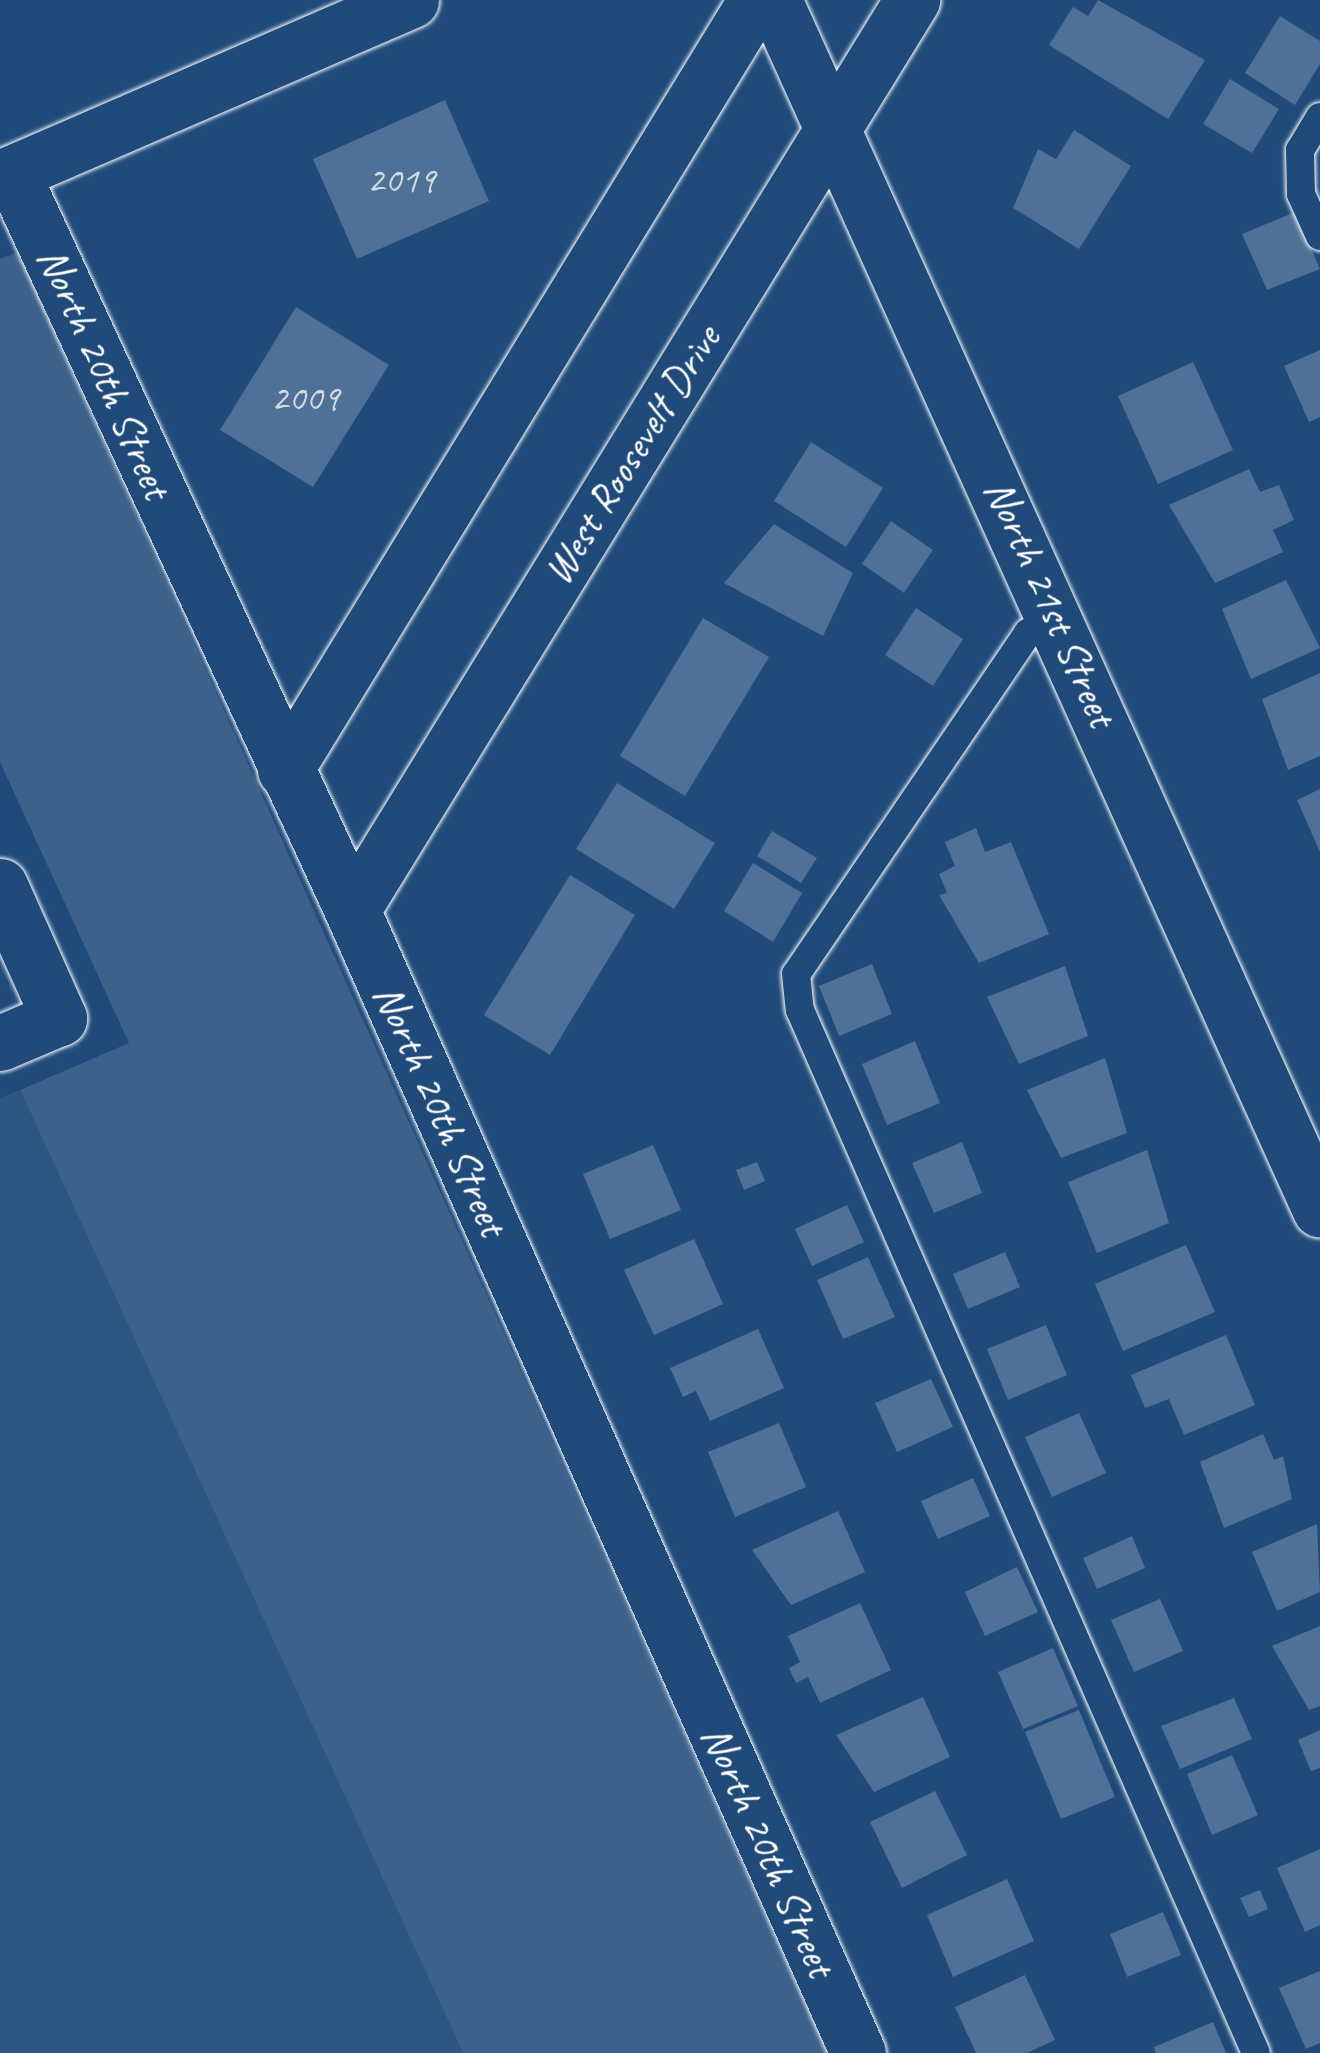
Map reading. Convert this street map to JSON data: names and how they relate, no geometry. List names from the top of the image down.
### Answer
{
  "streets": {
    "street": ["North 20th Street", "West Roosevelt Drive", "North 21st Street"]
  },
  "crossings": [
    ["North 20th Street", "West Roosevelt Drive"],
    ["West Roosevelt Drive", "North 21st Street"]
  ],
  "house_numbers": ["2019", "2009"]
}
